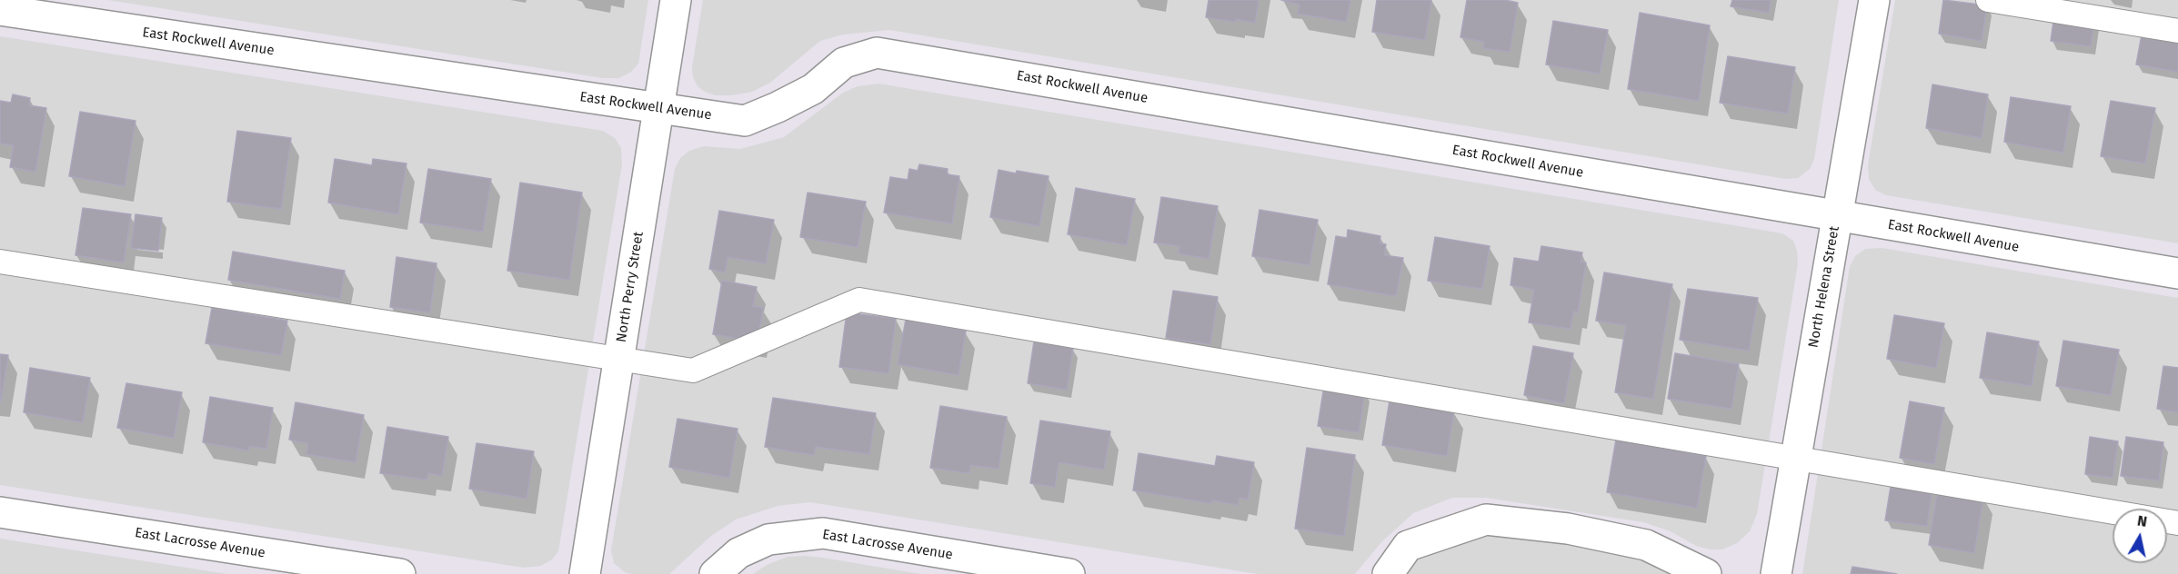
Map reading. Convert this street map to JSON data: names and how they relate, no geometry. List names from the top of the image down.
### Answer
{
  "streets": {
    "street": [
      "East Rockwell Avenue",
      "North Perry Street",
      "North Helena Street",
      "East Lacrosse Avenue"
    ]
  },
  "crossings": [
    ["East Rockwell Avenue", "North Perry Street"],
    ["East Rockwell Avenue", "North Helena Street"]
  ],
  "north": "top"
}
